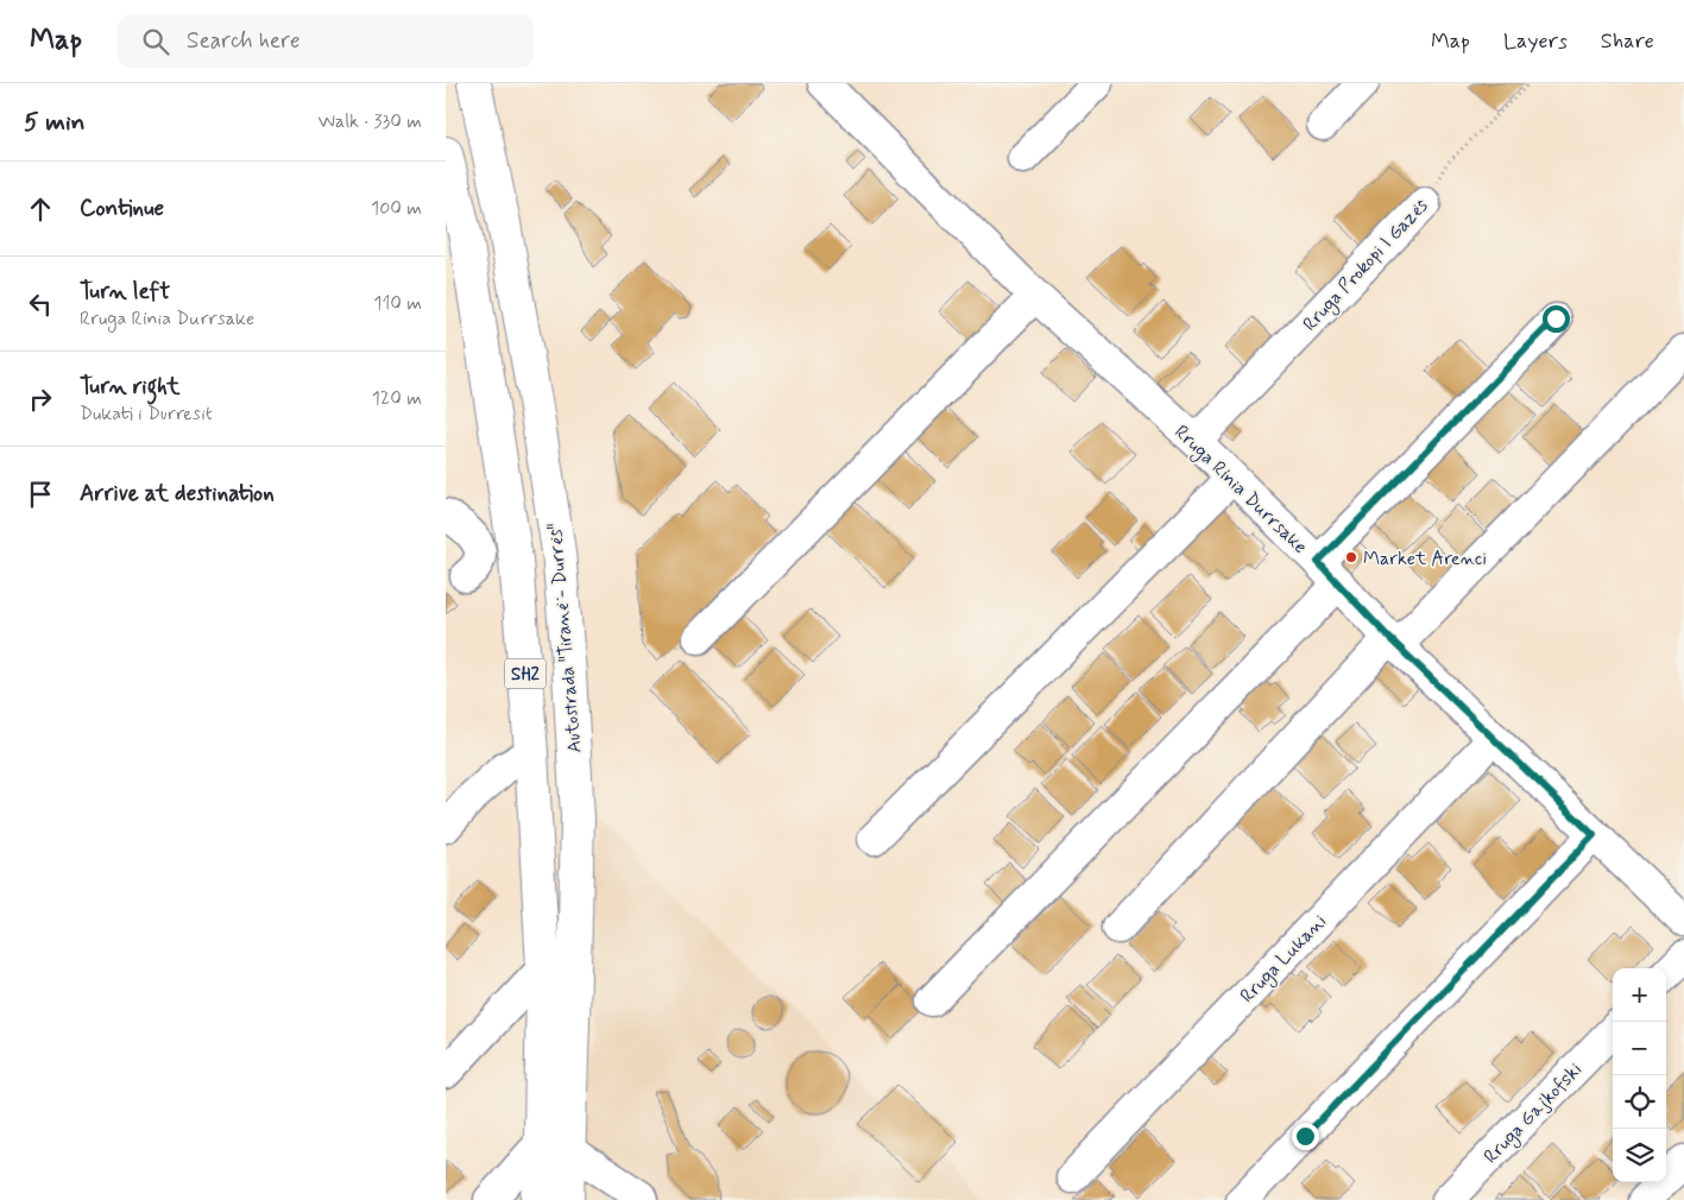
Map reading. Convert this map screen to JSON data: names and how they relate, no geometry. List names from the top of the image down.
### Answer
{
  "streets": {
    "highway": ["Autostrada \"Tiranë - Durrës\"", "SH2"],
    "street": [
      "Rruga Prokopi I Gazës",
      "Rruga Rinia Durrsake",
      "Rruga Lukani",
      "Rruga Gajkofski"
    ]
  },
  "crossings": [
    ["Rruga Prokopi I Gazës", "Rruga Rinia Durrsake"],
    ["Rruga Rinia Durrsake", "Rruga Lukani"]
  ],
  "places": ["Market Arenci"],
  "page": {
    "header": "Map",
    "search": "Search here",
    "nav": ["Map", "Layers", "Share"],
    "heading": ["5 min", "Walk · 330 m"],
    "list": [
      ["Continue", "100 m"],
      ["Turn left", "Rruga Rinia Durrsake", "110 m"],
      ["Turn right", "Dukati i Durresit", "120 m"],
      "Arrive at destination"
    ],
    "map_buttons": ["+", "−"]
  }
}
